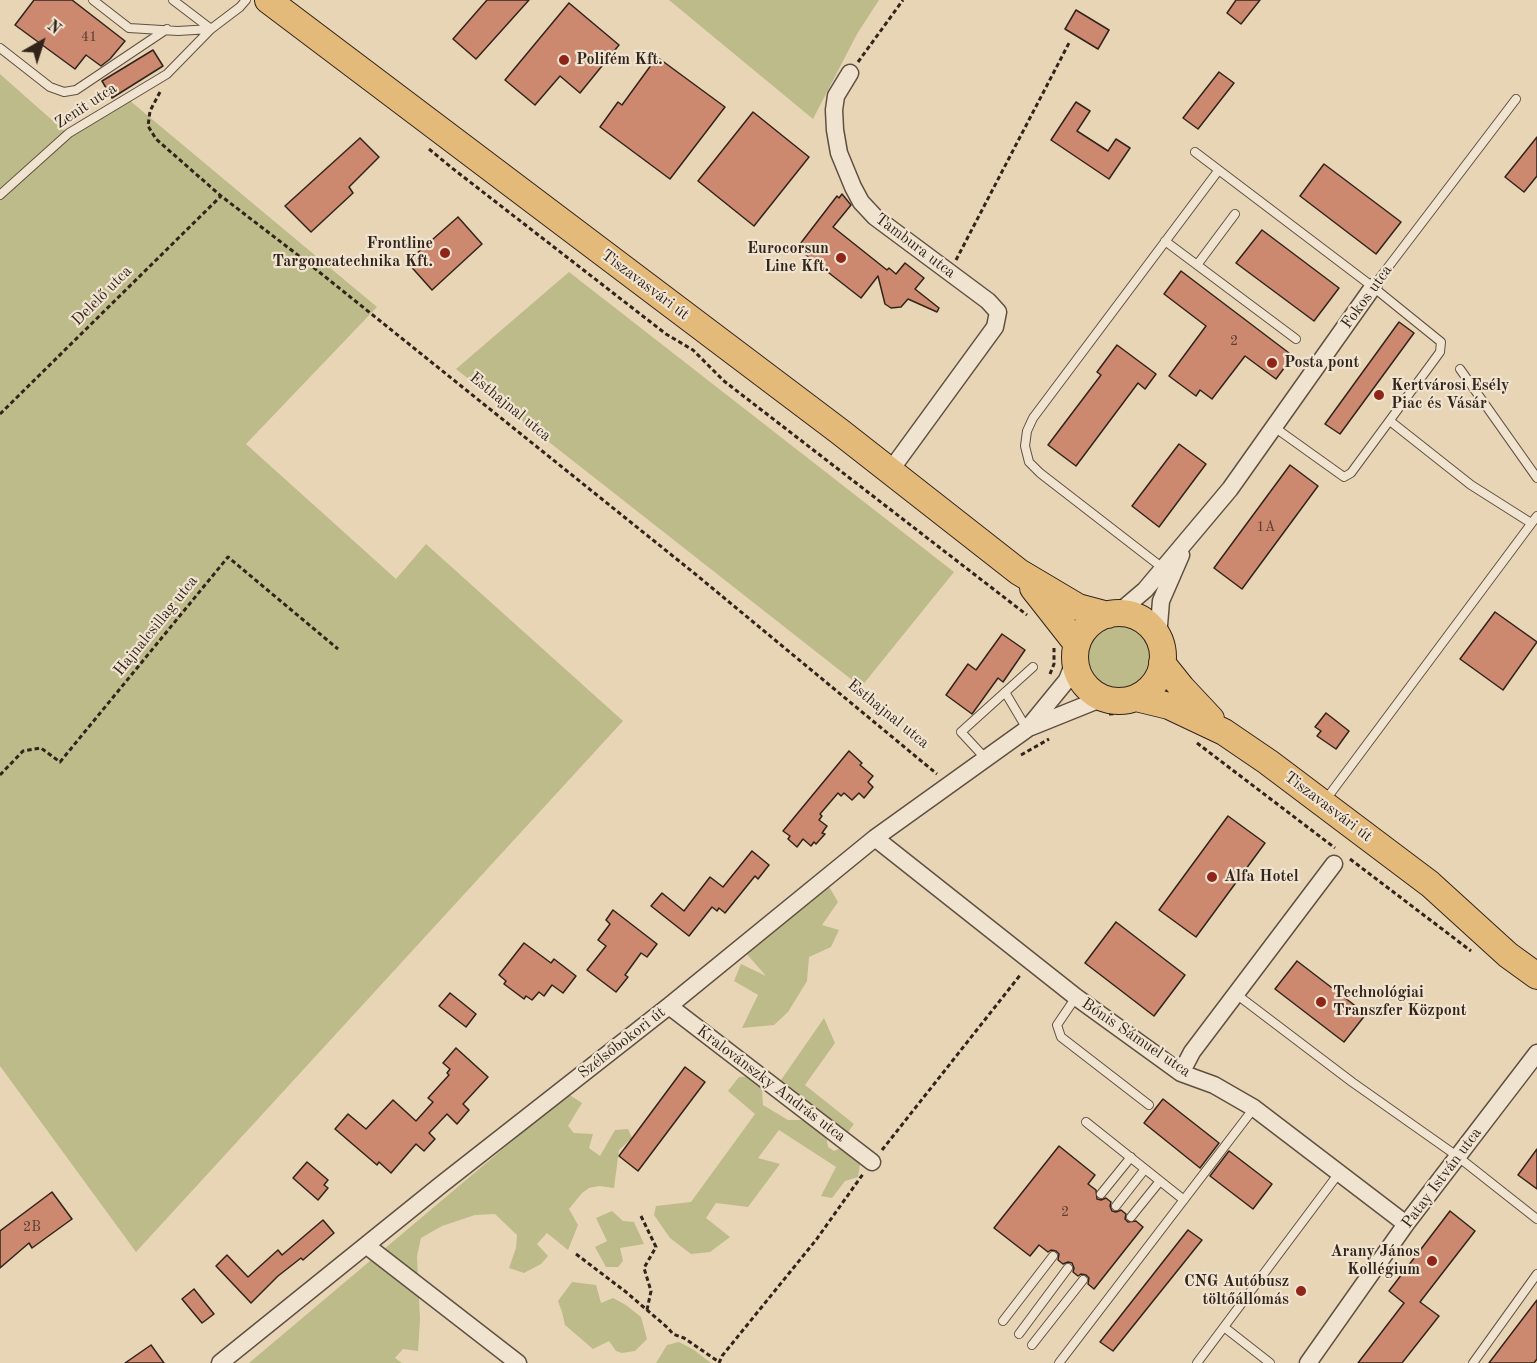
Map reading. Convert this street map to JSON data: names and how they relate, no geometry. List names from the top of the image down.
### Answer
{
  "streets": {
    "main road": ["Tiszavasvári út"],
    "street": [
      "Tambura utca",
      "Fokos utca",
      "Bónis Sámuel utca",
      "Szélsőbokori út",
      "Kralovánszky András utca",
      "Patay István utca"
    ],
    "lane": ["Zenit utca"],
    "path": ["Delelő utca", "Esthajnal utca", "Hajnalcsillag utca"]
  },
  "crossings": [
    ["Zenit utca", "Esthajnal utca"],
    ["Tambura utca", "Tiszavasvári út"],
    ["Delelő utca", "Esthajnal utca"],
    ["Esthajnal utca", "Szélsőbokori út"],
    ["Bónis Sámuel utca", "Szélsőbokori út"],
    ["Bónis Sámuel utca", "Patay István utca"],
    ["Szélsőbokori út", "Kralovánszky András utca"]
  ],
  "places": [
    "Polifém Kft.",
    "Frontline Targoncatechnika Kft.",
    "Eurocorsun Line Kft.",
    "Posta pont",
    "Kertvárosi Esély Piac és Vásár",
    "Alfa Hotel",
    "Technológiai Transzfer Központ",
    "Arany János Kollégium",
    "CNG Autóbusz töltőállomás"
  ],
  "house_numbers": [
    "41",
    "2",
    "1A",
    "2",
    "2B"
  ],
  "north": "top right"
}
